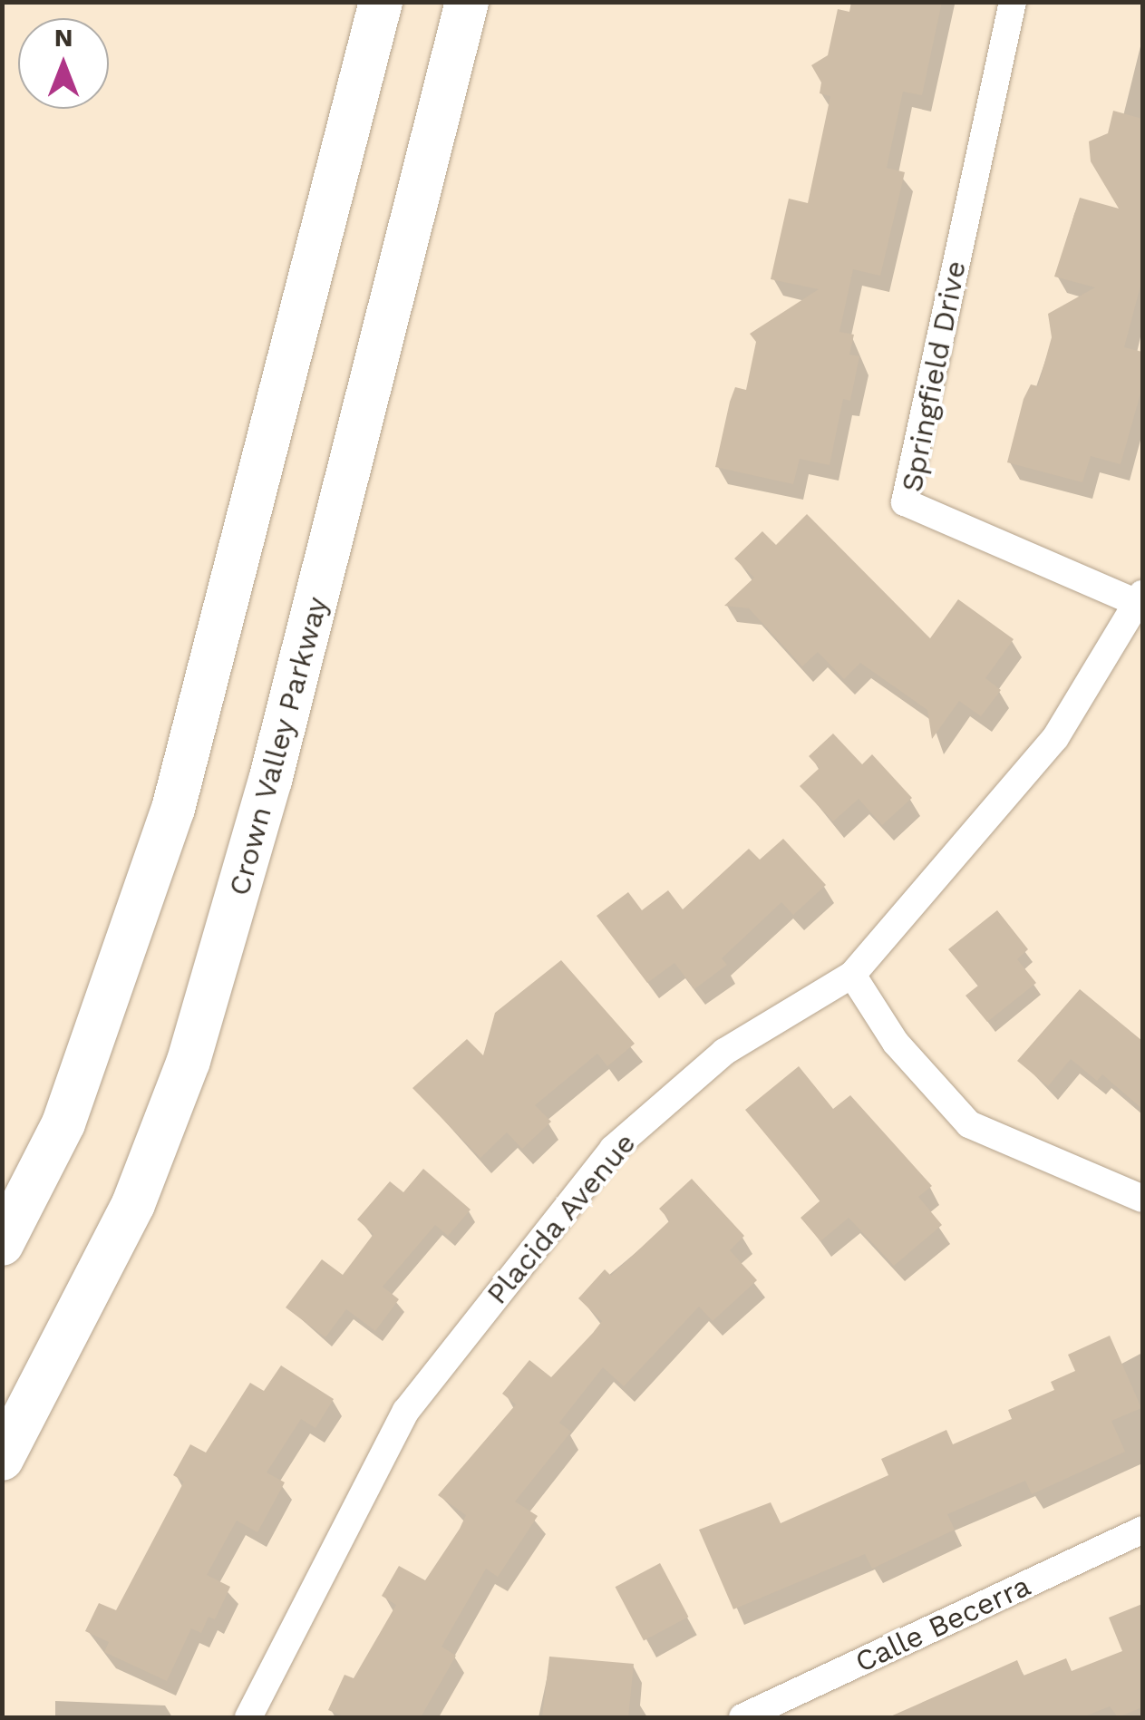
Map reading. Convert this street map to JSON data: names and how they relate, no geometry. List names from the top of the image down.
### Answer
{
  "streets": {
    "main road": ["Crown Valley Parkway"],
    "street": ["Springfield Drive", "Placida Avenue", "Calle Becerra"]
  },
  "crossings": [
    ["Springfield Drive", "Placida Avenue"]
  ],
  "north": "top"
}
